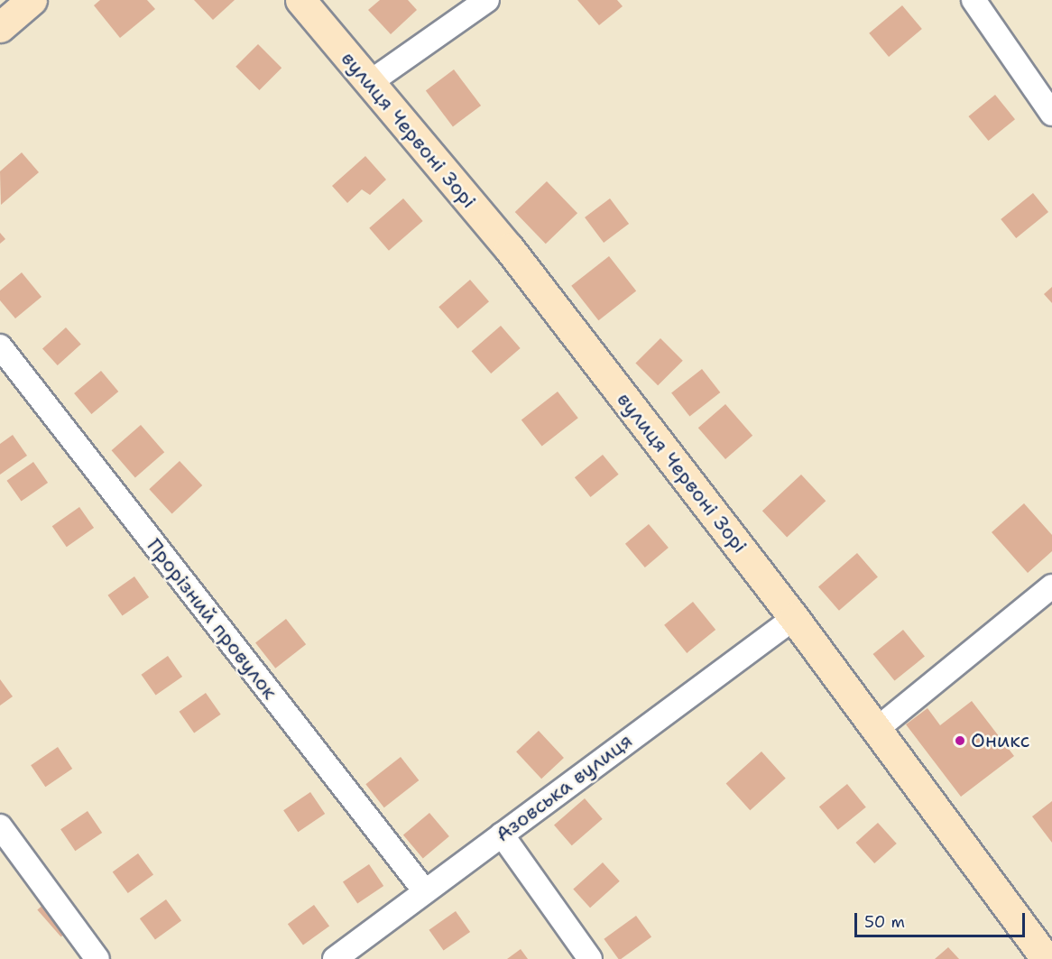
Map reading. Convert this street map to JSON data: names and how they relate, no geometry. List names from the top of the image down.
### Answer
{
  "streets": {
    "street": ["вулиця Червоні Зорі", "Прорізний провулок", "Азовська вулиця"]
  },
  "crossings": [
    ["вулиця Червоні Зорі", "Азовська вулиця"],
    ["Прорізний провулок", "Азовська вулиця"]
  ],
  "places": ["Оникс"],
  "scale_bar": "50 m"
}
